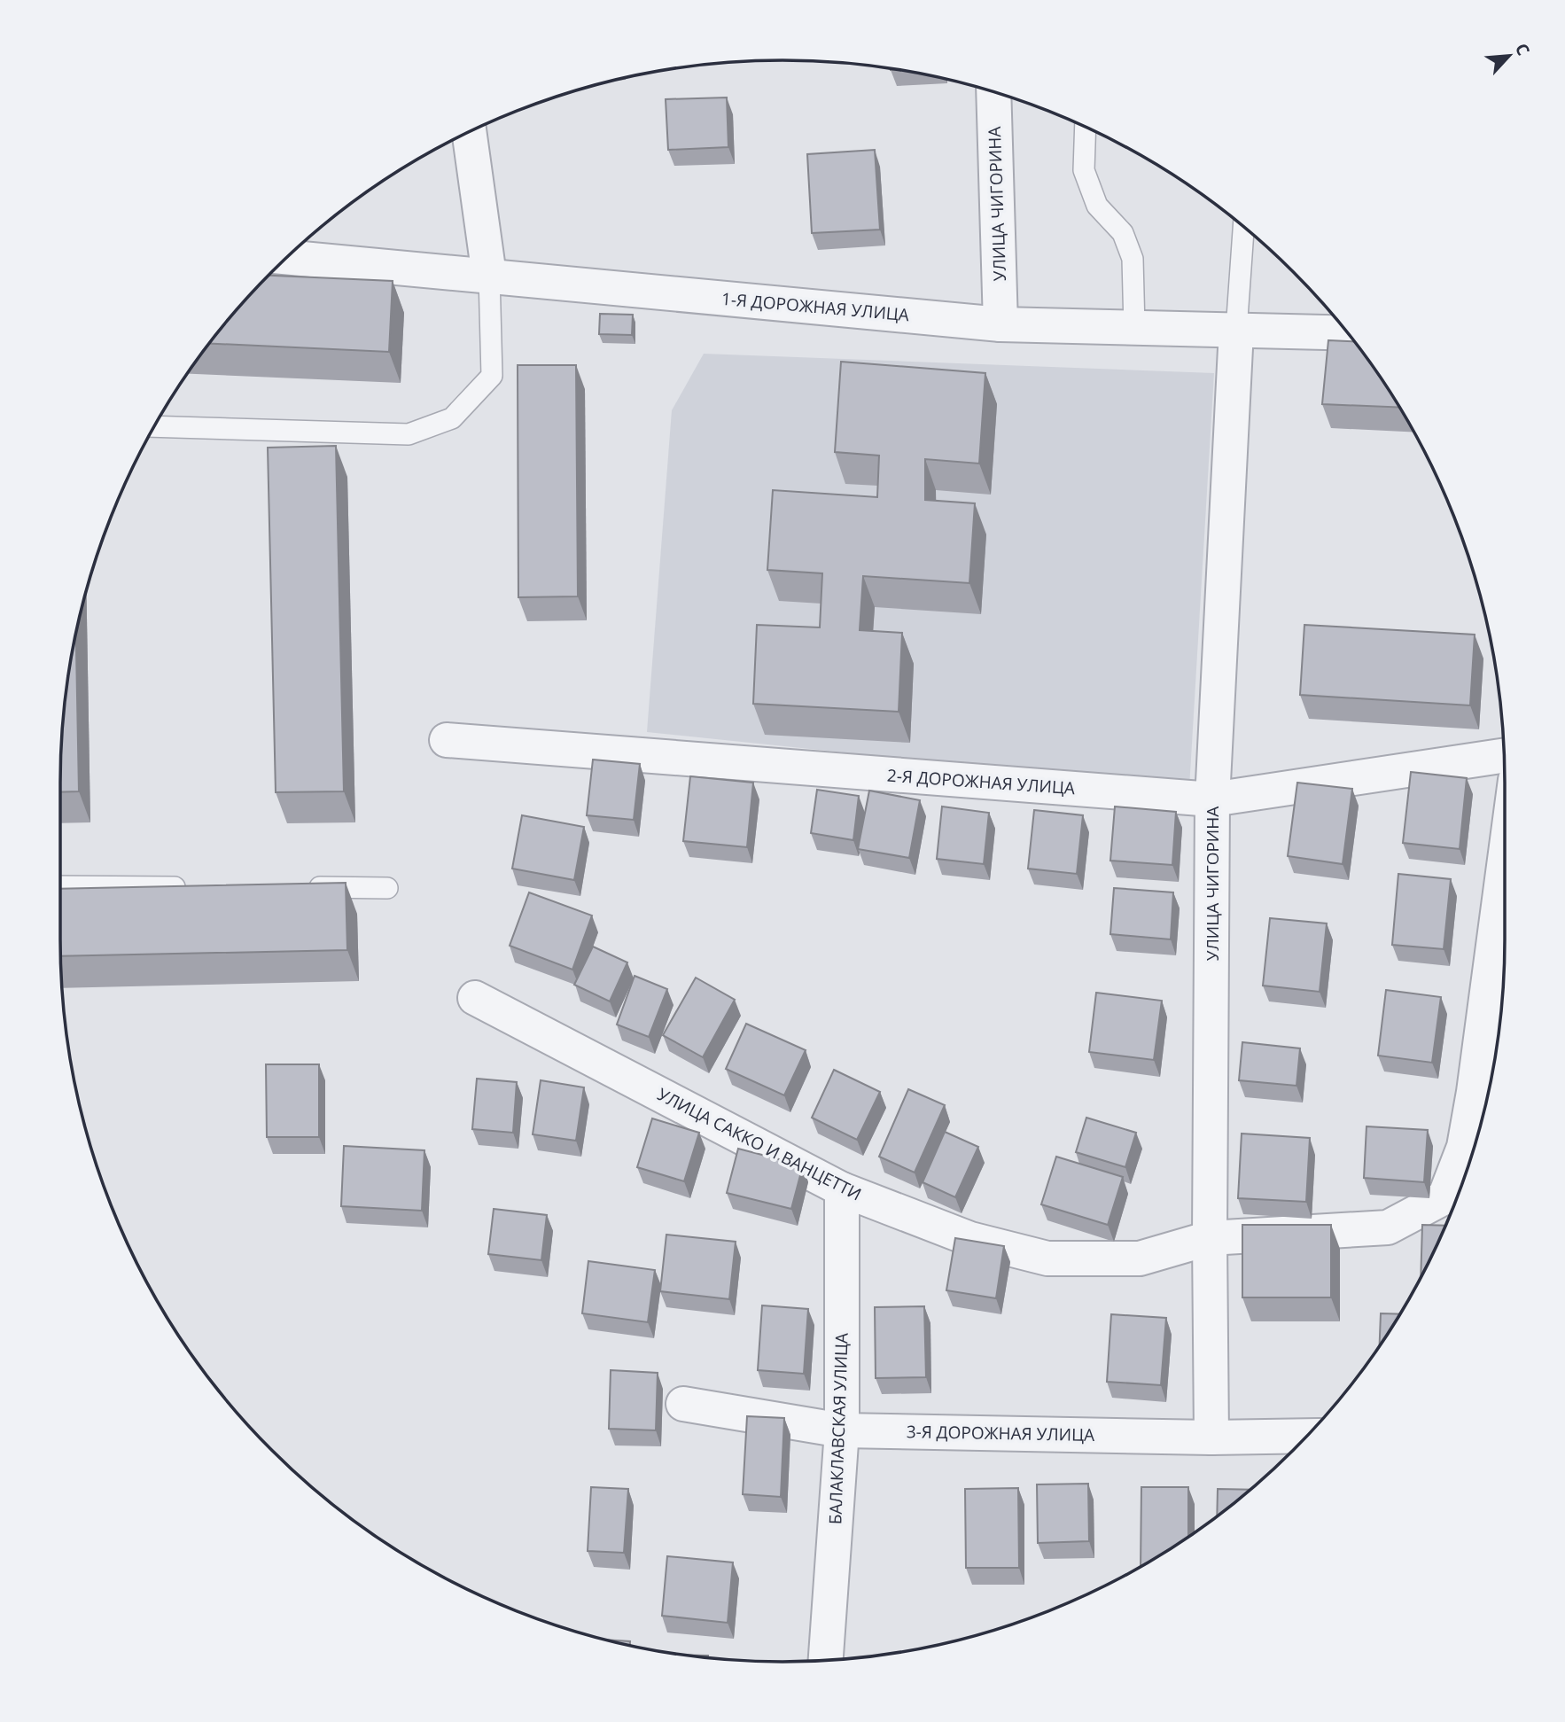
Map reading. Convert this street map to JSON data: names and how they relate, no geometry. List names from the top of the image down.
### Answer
{
  "streets": {
    "street": [
      "УЛИЦА ЧИГОРИНА",
      "1-Я ДОРОЖНАЯ УЛИЦА",
      "2-Я ДОРОЖНАЯ УЛИЦА",
      "УЛИЦА САККО И ВАНЦЕТТИ",
      "БАЛАКЛАВСКАЯ УЛИЦА",
      "3-Я ДОРОЖНАЯ УЛИЦА"
    ]
  },
  "crossings": [
    ["УЛИЦА ЧИГОРИНА", "1-Я ДОРОЖНАЯ УЛИЦА"],
    ["УЛИЦА ЧИГОРИНА", "2-Я ДОРОЖНАЯ УЛИЦА"],
    ["УЛИЦА ЧИГОРИНА", "УЛИЦА САККО И ВАНЦЕТТИ"],
    ["УЛИЦА ЧИГОРИНА", "3-Я ДОРОЖНАЯ УЛИЦА"],
    ["УЛИЦА САККО И ВАНЦЕТТИ", "БАЛАКЛАВСКАЯ УЛИЦА"],
    ["БАЛАКЛАВСКАЯ УЛИЦА", "3-Я ДОРОЖНАЯ УЛИЦА"]
  ],
  "north": "top right"
}
